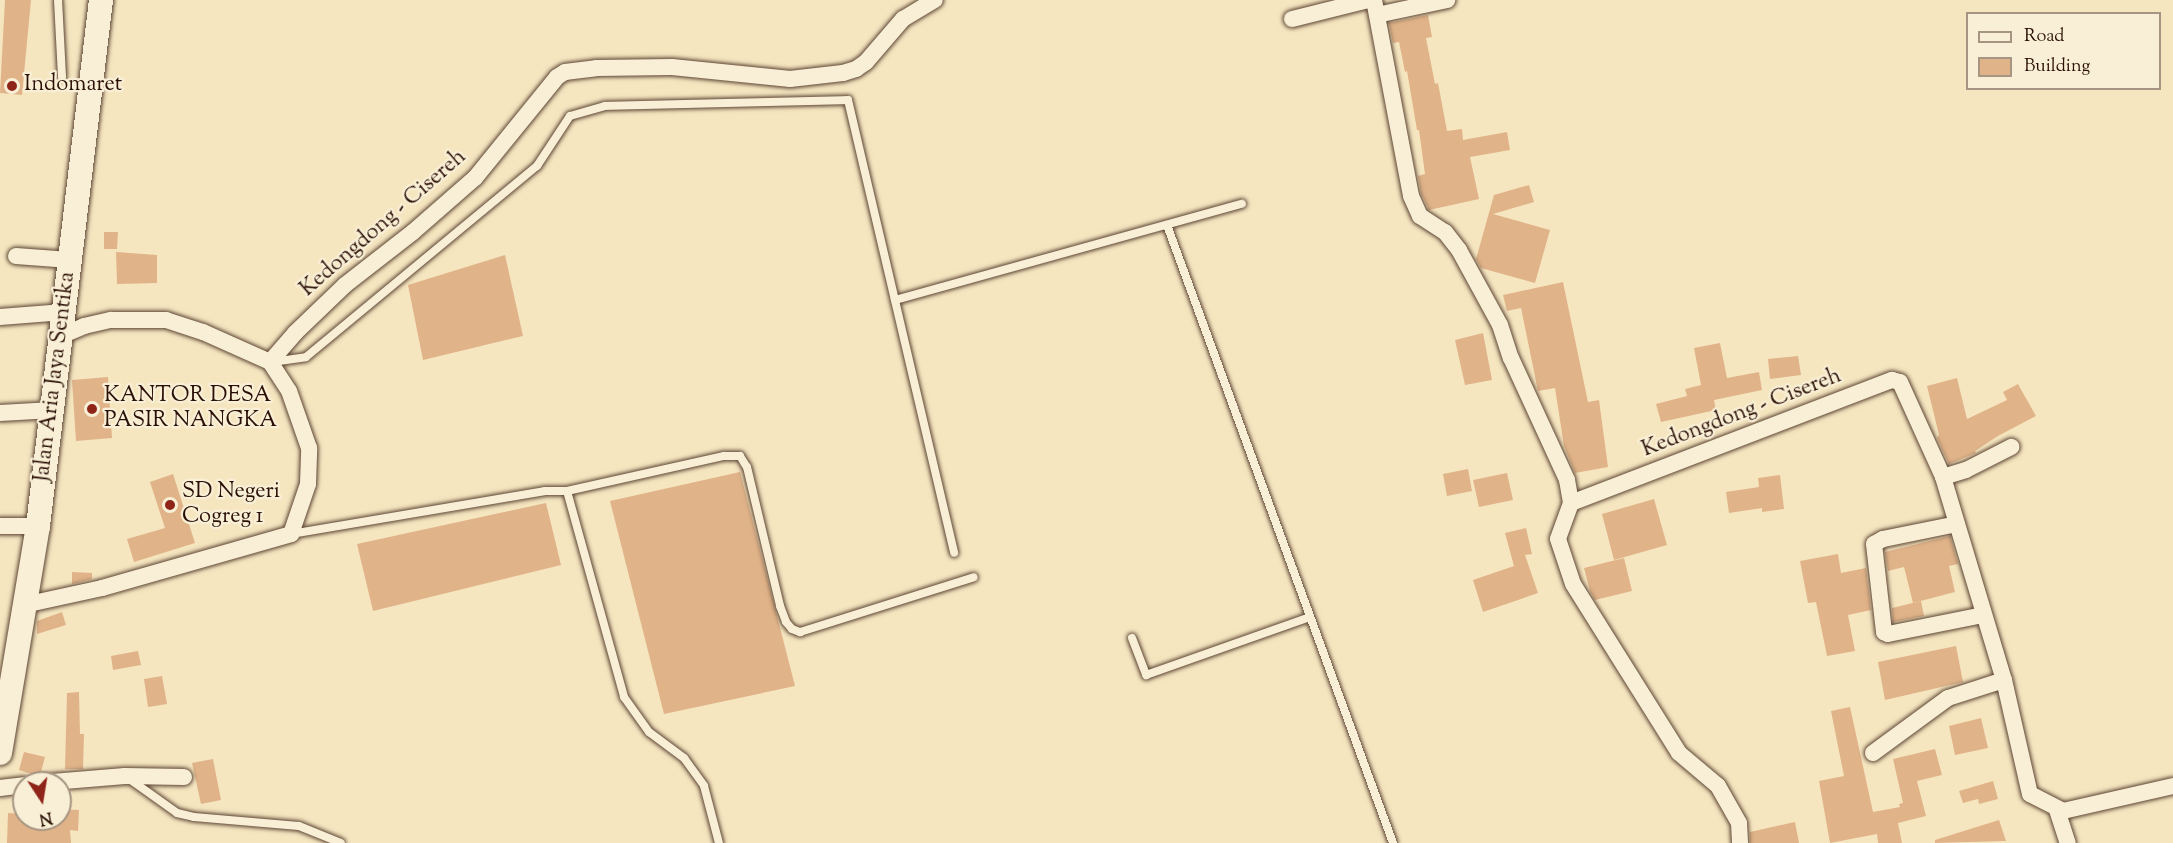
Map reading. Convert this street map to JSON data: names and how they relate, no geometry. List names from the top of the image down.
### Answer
{
  "streets": {
    "street": ["Kedongdong - Cisereh", "Jalan Aria Jaya Sentika"]
  },
  "places": ["Indomaret", "KANTOR DESA PASIR NANGKA", "SD Negeri Cogreg 1"],
  "legend": ["Road", "Building"],
  "north": "bottom"
}
